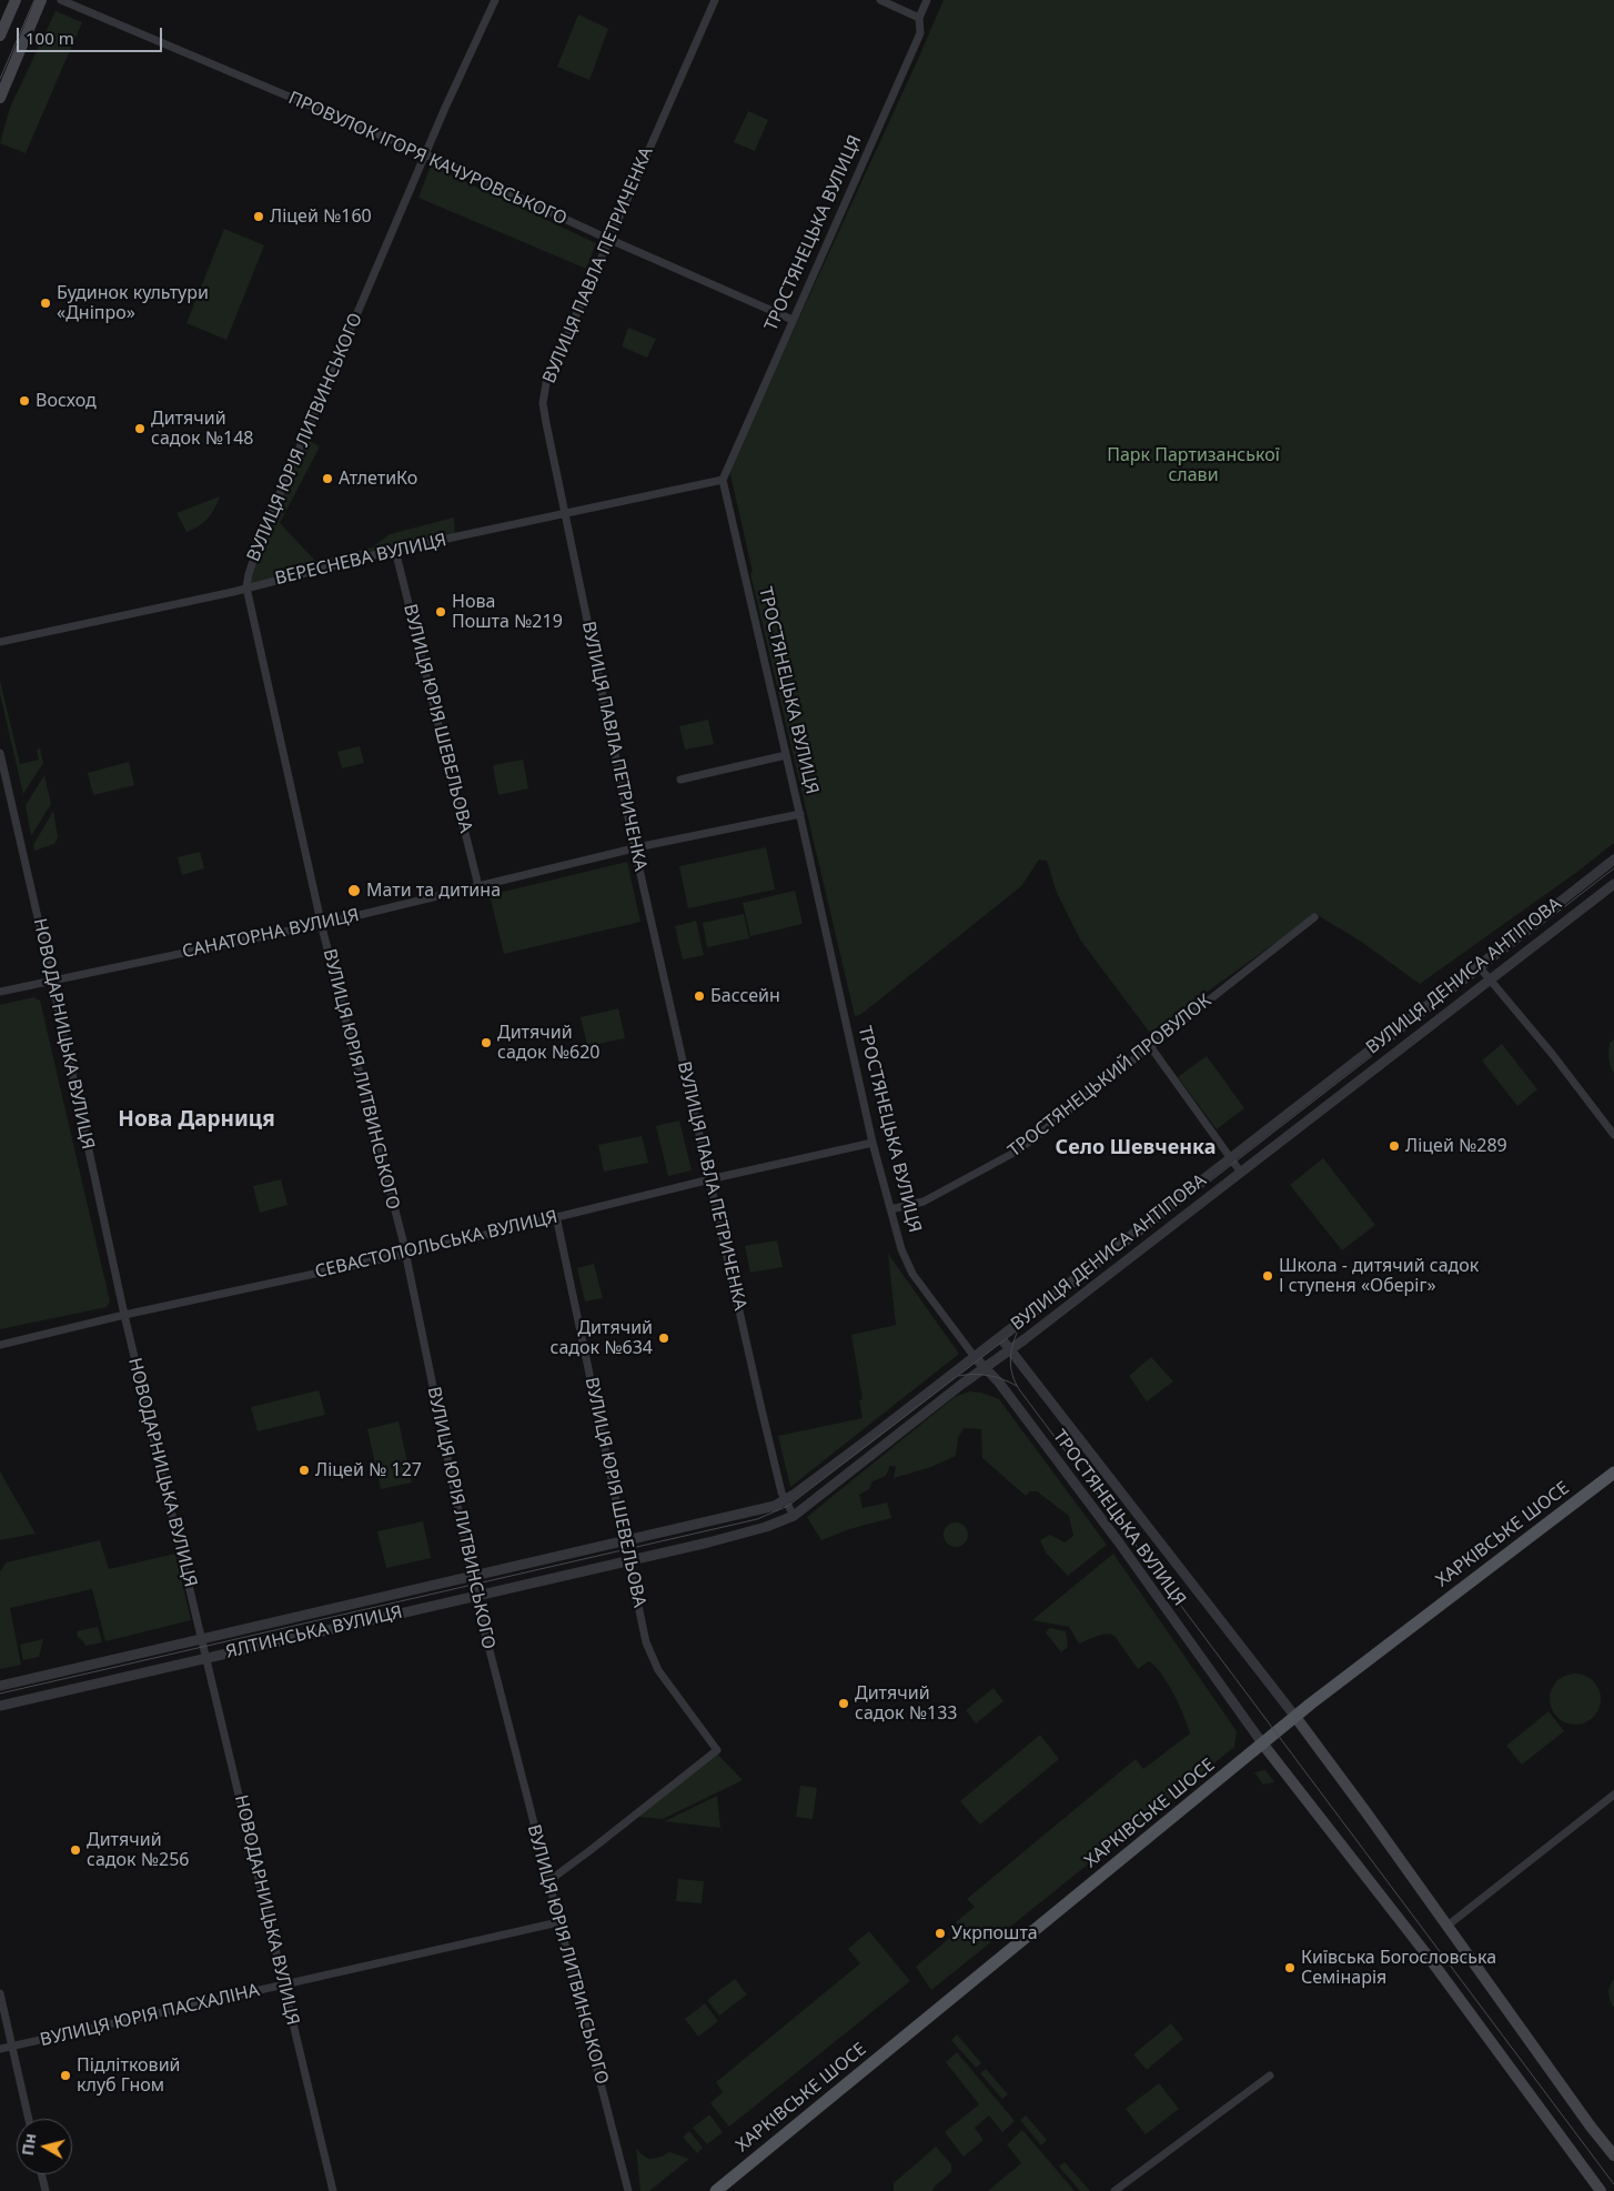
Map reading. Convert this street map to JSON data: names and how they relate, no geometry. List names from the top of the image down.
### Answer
{
  "streets": {
    "main road": ["ТРОСТЯНЕЦЬКА ВУЛИЦЯ", "ХАРКІВСЬКЕ ШОСЕ"],
    "street": [
      "ПРОВУЛОК ІГОРЯ КАЧУРОВСЬКОГО",
      "ВУЛИЦЯ ПАВЛА ПЕТРИЧЕНКА",
      "ВУЛИЦЯ ЮРІЯ ЛИТВИНСЬКОГО",
      "ВЕРЕСНЕВА ВУЛИЦЯ",
      "ВУЛИЦЯ ЮРІЯ ШЕВЕЛЬОВА",
      "САНАТОРНА ВУЛИЦЯ",
      "ВУЛИЦЯ ДЕНИСА АНТІПОВА",
      "НОВОДАРНИЦЬКА ВУЛИЦЯ",
      "ТРОСТЯНЕЦЬКИЙ ПРОВУЛОК",
      "СЕВАСТОПОЛЬСЬКА ВУЛИЦЯ",
      "ЯЛТИНСЬКА ВУЛИЦЯ",
      "ВУЛИЦЯ ЮРІЯ ПАСХАЛІНА"
    ]
  },
  "crossings": [
    ["ПРОВУЛОК ІГОРЯ КАЧУРОВСЬКОГО", "ТРОСТЯНЕЦЬКА ВУЛИЦЯ"],
    ["ПРОВУЛОК ІГОРЯ КАЧУРОВСЬКОГО", "ВУЛИЦЯ ПАВЛА ПЕТРИЧЕНКА"],
    ["ПРОВУЛОК ІГОРЯ КАЧУРОВСЬКОГО", "ВУЛИЦЯ ЮРІЯ ЛИТВИНСЬКОГО"],
    ["ТРОСТЯНЕЦЬКА ВУЛИЦЯ", "ВЕРЕСНЕВА ВУЛИЦЯ"],
    ["ТРОСТЯНЕЦЬКА ВУЛИЦЯ", "САНАТОРНА ВУЛИЦЯ"],
    ["ТРОСТЯНЕЦЬКА ВУЛИЦЯ", "ВУЛИЦЯ ДЕНИСА АНТІПОВА"],
    ["ТРОСТЯНЕЦЬКА ВУЛИЦЯ", "ТРОСТЯНЕЦЬКИЙ ПРОВУЛОК"],
    ["ТРОСТЯНЕЦЬКА ВУЛИЦЯ", "СЕВАСТОПОЛЬСЬКА ВУЛИЦЯ"],
    ["ТРОСТЯНЕЦЬКА ВУЛИЦЯ", "ХАРКІВСЬКЕ ШОСЕ"],
    ["ВУЛИЦЯ ПАВЛА ПЕТРИЧЕНКА", "ВЕРЕСНЕВА ВУЛИЦЯ"],
    ["ВУЛИЦЯ ПАВЛА ПЕТРИЧЕНКА", "САНАТОРНА ВУЛИЦЯ"],
    ["ВУЛИЦЯ ПАВЛА ПЕТРИЧЕНКА", "ВУЛИЦЯ ДЕНИСА АНТІПОВА"],
    ["ВУЛИЦЯ ПАВЛА ПЕТРИЧЕНКА", "СЕВАСТОПОЛЬСЬКА ВУЛИЦЯ"],
    ["ВУЛИЦЯ ЮРІЯ ЛИТВИНСЬКОГО", "ВЕРЕСНЕВА ВУЛИЦЯ"],
    ["ВУЛИЦЯ ЮРІЯ ЛИТВИНСЬКОГО", "ВУЛИЦЯ ЮРІЯ ШЕВЕЛЬОВА"],
    ["ВУЛИЦЯ ЮРІЯ ЛИТВИНСЬКОГО", "САНАТОРНА ВУЛИЦЯ"],
    ["ВУЛИЦЯ ЮРІЯ ЛИТВИНСЬКОГО", "СЕВАСТОПОЛЬСЬКА ВУЛИЦЯ"],
    ["ВУЛИЦЯ ЮРІЯ ЛИТВИНСЬКОГО", "ЯЛТИНСЬКА ВУЛИЦЯ"],
    ["ВУЛИЦЯ ЮРІЯ ЛИТВИНСЬКОГО", "ВУЛИЦЯ ЮРІЯ ПАСХАЛІНА"],
    ["ВЕРЕСНЕВА ВУЛИЦЯ", "ВУЛИЦЯ ЮРІЯ ШЕВЕЛЬОВА"],
    ["ВУЛИЦЯ ЮРІЯ ШЕВЕЛЬОВА", "САНАТОРНА ВУЛИЦЯ"],
    ["ВУЛИЦЯ ЮРІЯ ШЕВЕЛЬОВА", "ВУЛИЦЯ ДЕНИСА АНТІПОВА"],
    ["ВУЛИЦЯ ЮРІЯ ШЕВЕЛЬОВА", "СЕВАСТОПОЛЬСЬКА ВУЛИЦЯ"],
    ["ВУЛИЦЯ ЮРІЯ ШЕВЕЛЬОВА", "ЯЛТИНСЬКА ВУЛИЦЯ"],
    ["САНАТОРНА ВУЛИЦЯ", "НОВОДАРНИЦЬКА ВУЛИЦЯ"],
    ["ВУЛИЦЯ ДЕНИСА АНТІПОВА", "ЯЛТИНСЬКА ВУЛИЦЯ"],
    ["НОВОДАРНИЦЬКА ВУЛИЦЯ", "СЕВАСТОПОЛЬСЬКА ВУЛИЦЯ"],
    ["НОВОДАРНИЦЬКА ВУЛИЦЯ", "ЯЛТИНСЬКА ВУЛИЦЯ"],
    ["НОВОДАРНИЦЬКА ВУЛИЦЯ", "ВУЛИЦЯ ЮРІЯ ПАСХАЛІНА"]
  ],
  "districts": ["Нова Дарниця", "Село Шевченка"],
  "parks": ["Парк Партизанської слави"],
  "places": [
    "Ліцей №160",
    "Будинок культури «Дніпро»",
    "Восход",
    "Дитячий садок №148",
    "АтлетиКо",
    "Нова Пошта №219",
    "Мати та дитина",
    "Бассейн",
    "Дитячий садок №620",
    "Ліцей №289",
    "Школа - дитячий садок І ступеня «Оберіг»",
    "Дитячий садок №634",
    "Ліцей № 127",
    "Дитячий садок №133",
    "Дитячий садок №256",
    "Укрпошта",
    "Київська Богословська Семінарія",
    "Підлітковий клуб Гном"
  ],
  "scale_bar": "100 m",
  "north": "left"
}
